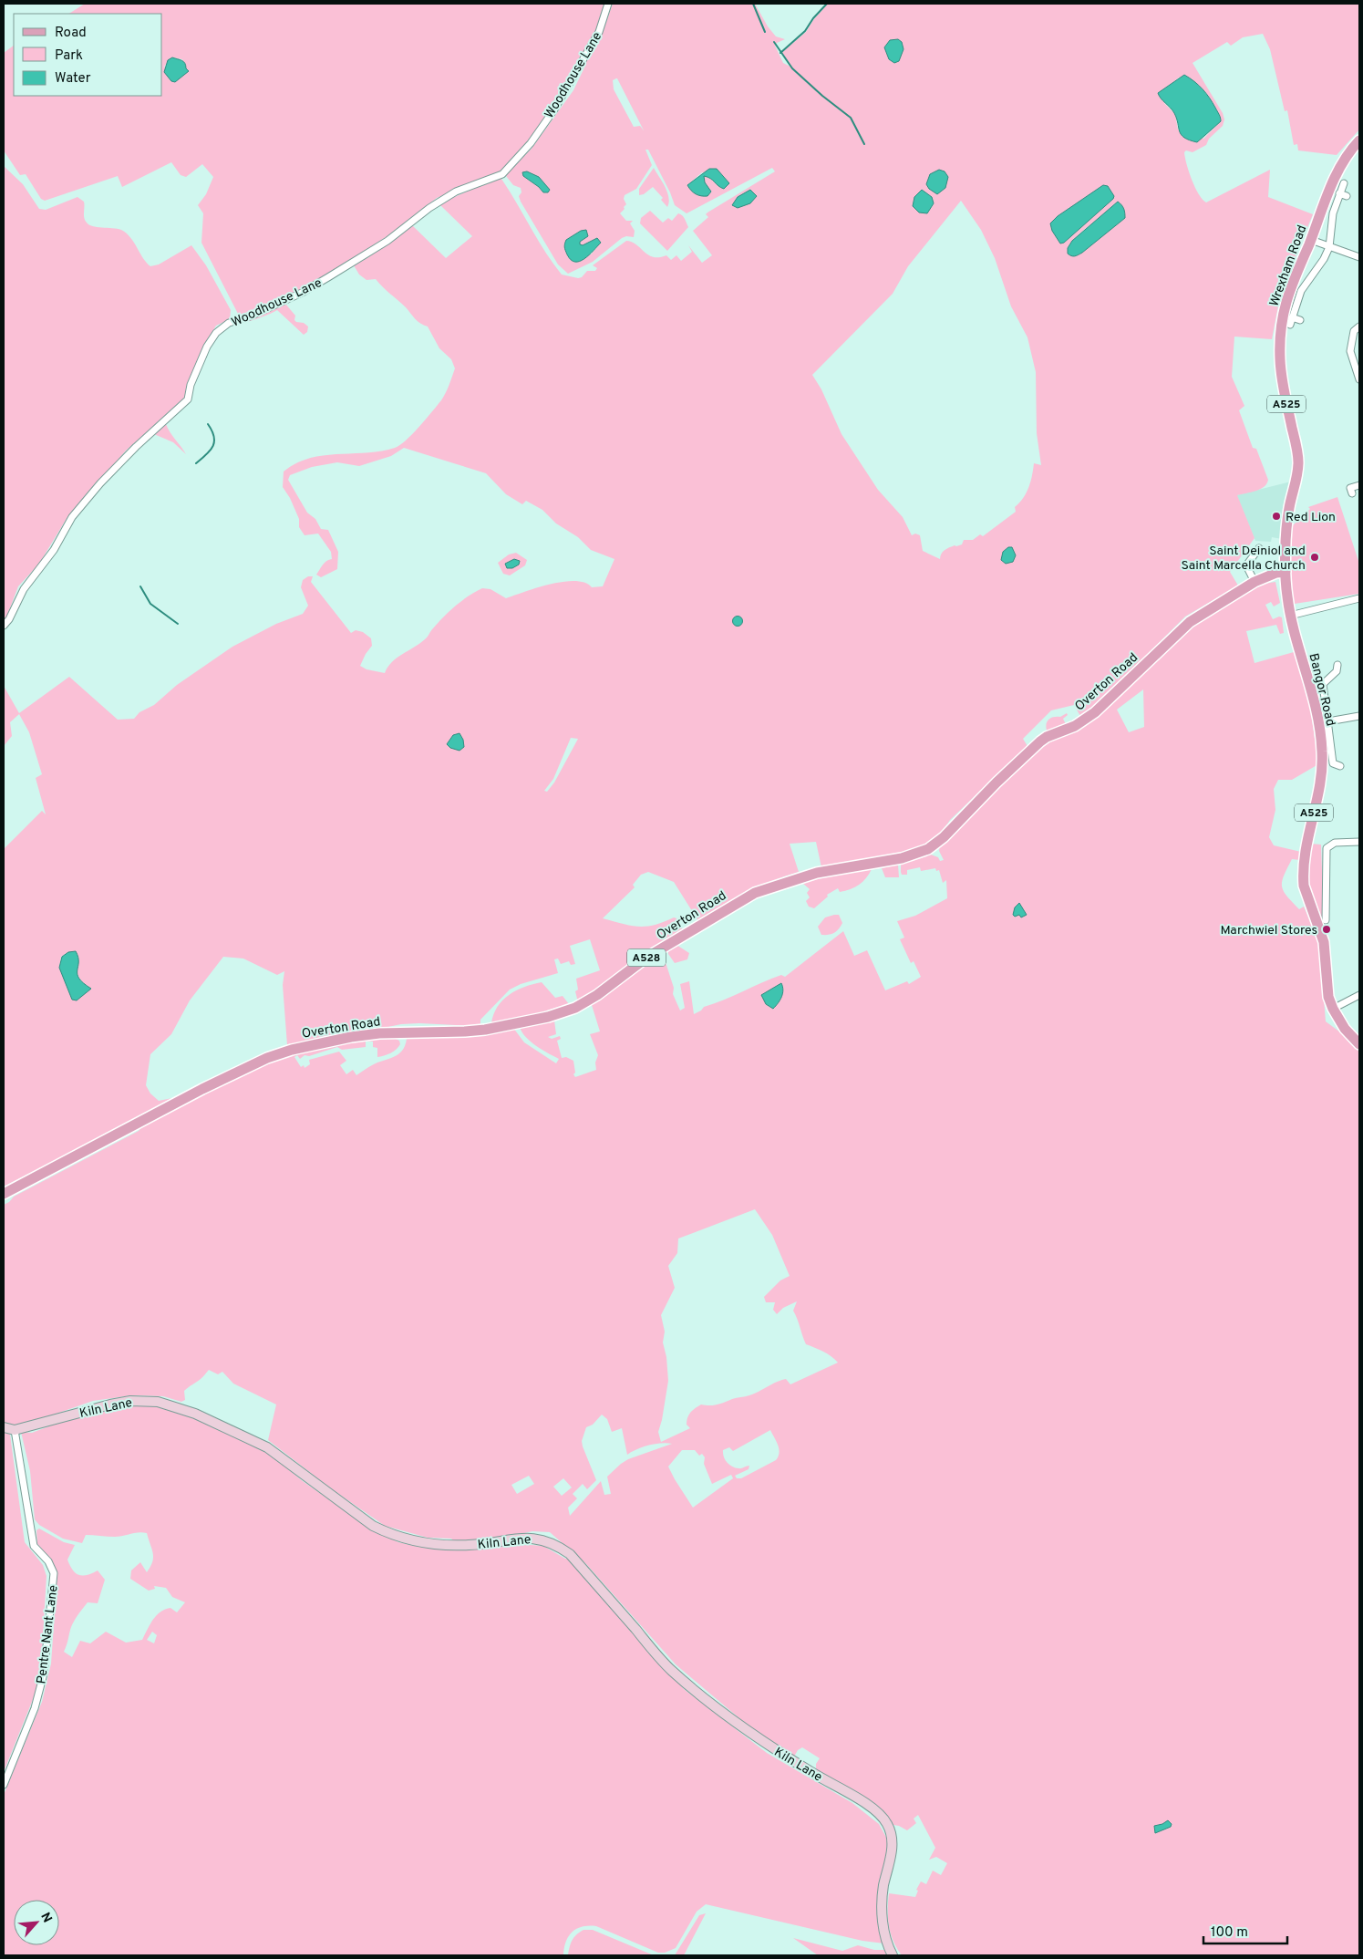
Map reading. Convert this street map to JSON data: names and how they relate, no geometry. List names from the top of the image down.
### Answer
{
  "streets": {
    "main road": [
      "Wrexham Road",
      "A525",
      "Overton Road",
      "Bangor Road",
      "A528",
      "Kiln Lane"
    ],
    "street": ["Woodhouse Lane", "Pentre Nant Lane"]
  },
  "crossings": [
    ["Wrexham Road", "Overton Road"],
    ["Wrexham Road", "Bangor Road"],
    ["Overton Road", "Bangor Road"],
    ["Kiln Lane", "Pentre Nant Lane"]
  ],
  "places": ["Red Lion", "Saint Deiniol and Saint Marcella Church", "Marchwiel Stores"],
  "legend": ["Road", "Park", "Water"],
  "scale_bar": "100 m",
  "north": "top right"
}
